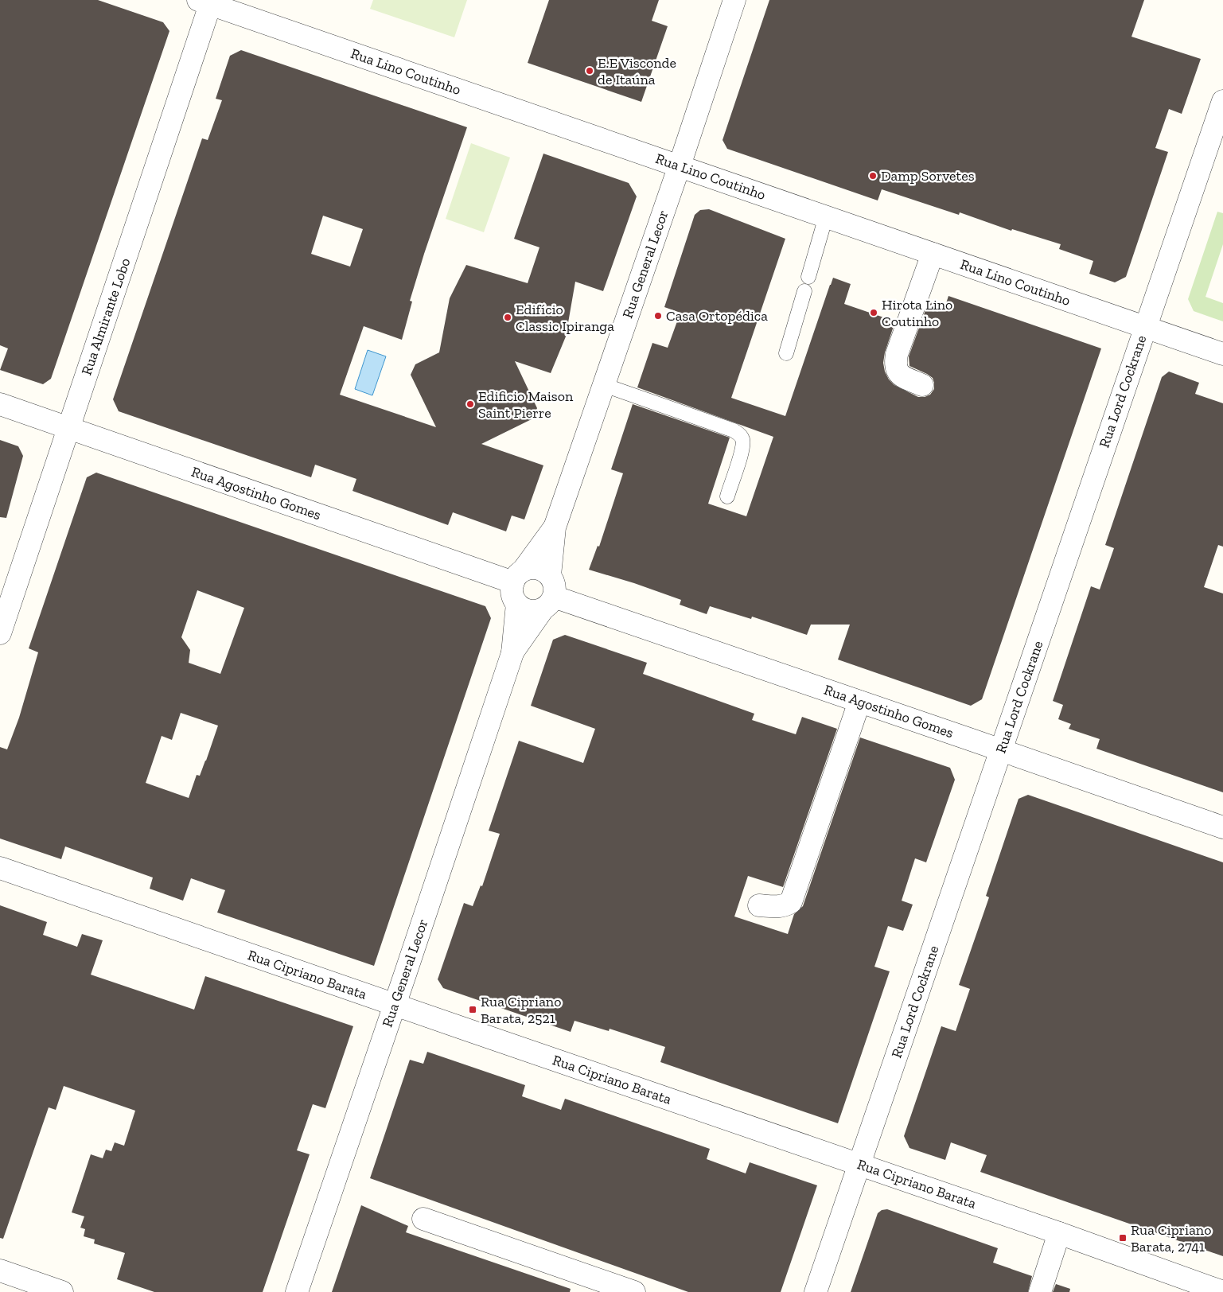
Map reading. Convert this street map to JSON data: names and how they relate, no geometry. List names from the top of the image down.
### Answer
{
  "streets": {
    "street": [
      "Rua Lino Coutinho",
      "Rua General Lecor",
      "Rua Almirante Lobo",
      "Rua Lord Cockrane",
      "Rua Agostinho Gomes",
      "Rua Cipriano Barata"
    ]
  },
  "crossings": [
    ["Rua Lino Coutinho", "Rua General Lecor"],
    ["Rua Lino Coutinho", "Rua Almirante Lobo"],
    ["Rua Lino Coutinho", "Rua Lord Cockrane"],
    ["Rua General Lecor", "Rua Agostinho Gomes"],
    ["Rua General Lecor", "Rua Cipriano Barata"],
    ["Rua Almirante Lobo", "Rua Agostinho Gomes"],
    ["Rua Lord Cockrane", "Rua Agostinho Gomes"],
    ["Rua Lord Cockrane", "Rua Cipriano Barata"]
  ],
  "places": {
    "other": [
      "E.E Visconde de Itaúna",
      "Damp Sorvetes",
      "Hirota Lino Coutinho",
      "Casa Ortopédica",
      "Edifício Classic Ipiranga",
      "Edificio Maison Saint Pierre"
    ],
    "transit": ["Rua Cipriano Barata, 2521", "Rua Cipriano Barata, 2741"]
  }
}
